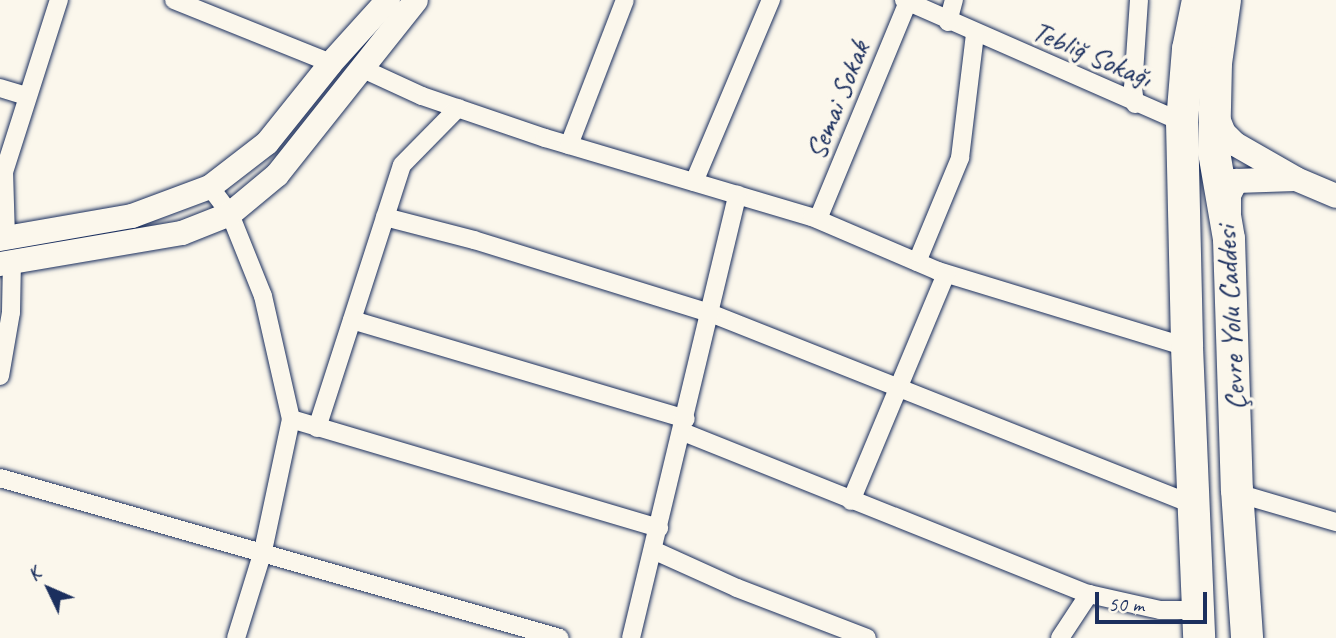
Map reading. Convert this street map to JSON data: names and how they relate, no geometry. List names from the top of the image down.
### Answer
{
  "streets": {
    "highway": ["Çevre Yolu Caddesi"],
    "street": ["Tebliğ Sokağı", "Semai Sokak"]
  },
  "crossings": [
    ["Tebliğ Sokağı", "Semai Sokak"],
    ["Tebliğ Sokağı", "Çevre Yolu Caddesi"]
  ],
  "scale_bar": "50 m",
  "north": "top left"
}
